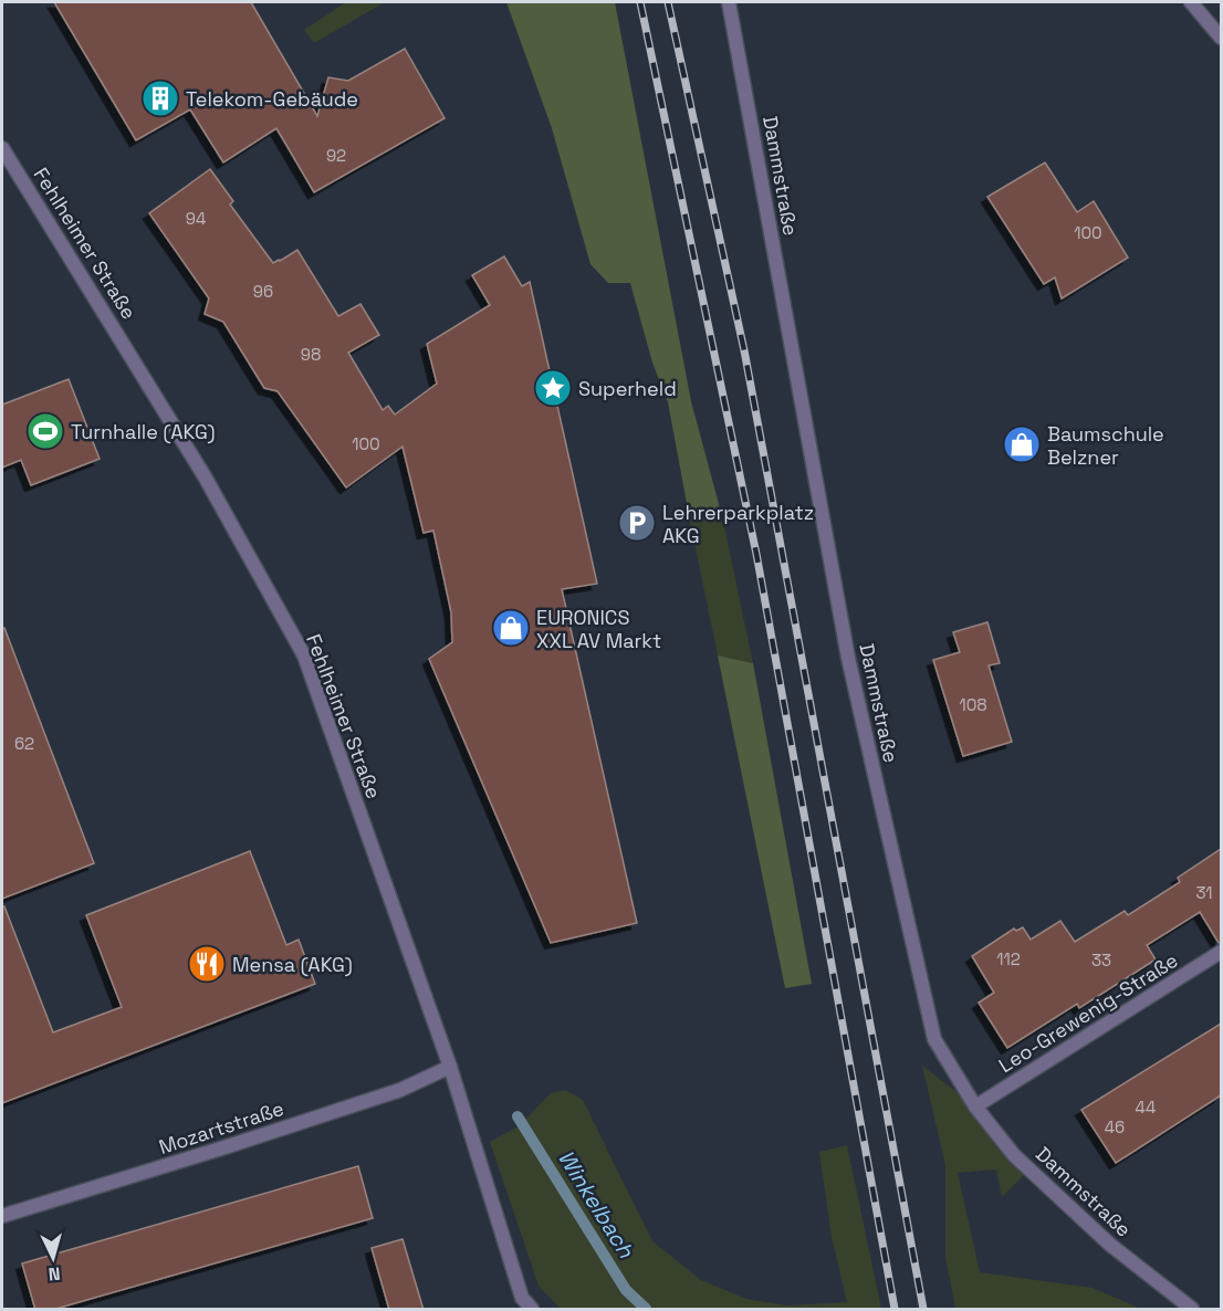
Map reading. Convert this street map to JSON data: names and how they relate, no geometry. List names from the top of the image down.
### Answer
{
  "streets": {
    "street": [
      "Dammstraße",
      "Fehlheimer Straße",
      "Leo-Grewenig-Straße",
      "Mozartstraße"
    ]
  },
  "crossings": [
    ["Dammstraße", "Leo-Grewenig-Straße"],
    ["Fehlheimer Straße", "Mozartstraße"]
  ],
  "water": ["Winkelbach"],
  "places": {
    "building": ["Telekom-Gebäude"],
    "place": ["Superheld"],
    "sports": ["Turnhalle (AKG)"],
    "shop": ["Baumschule Belzner", "EURONICS XXL AV Markt"],
    "parking": ["Lehrerparkplatz AKG"],
    "restaurant": ["Mensa (AKG)"]
  },
  "house_numbers": [
    "92",
    "94",
    "100",
    "96",
    "98",
    "100",
    "108",
    "62",
    "31",
    "112",
    "33",
    "44",
    "46"
  ],
  "north": "bottom"
}
